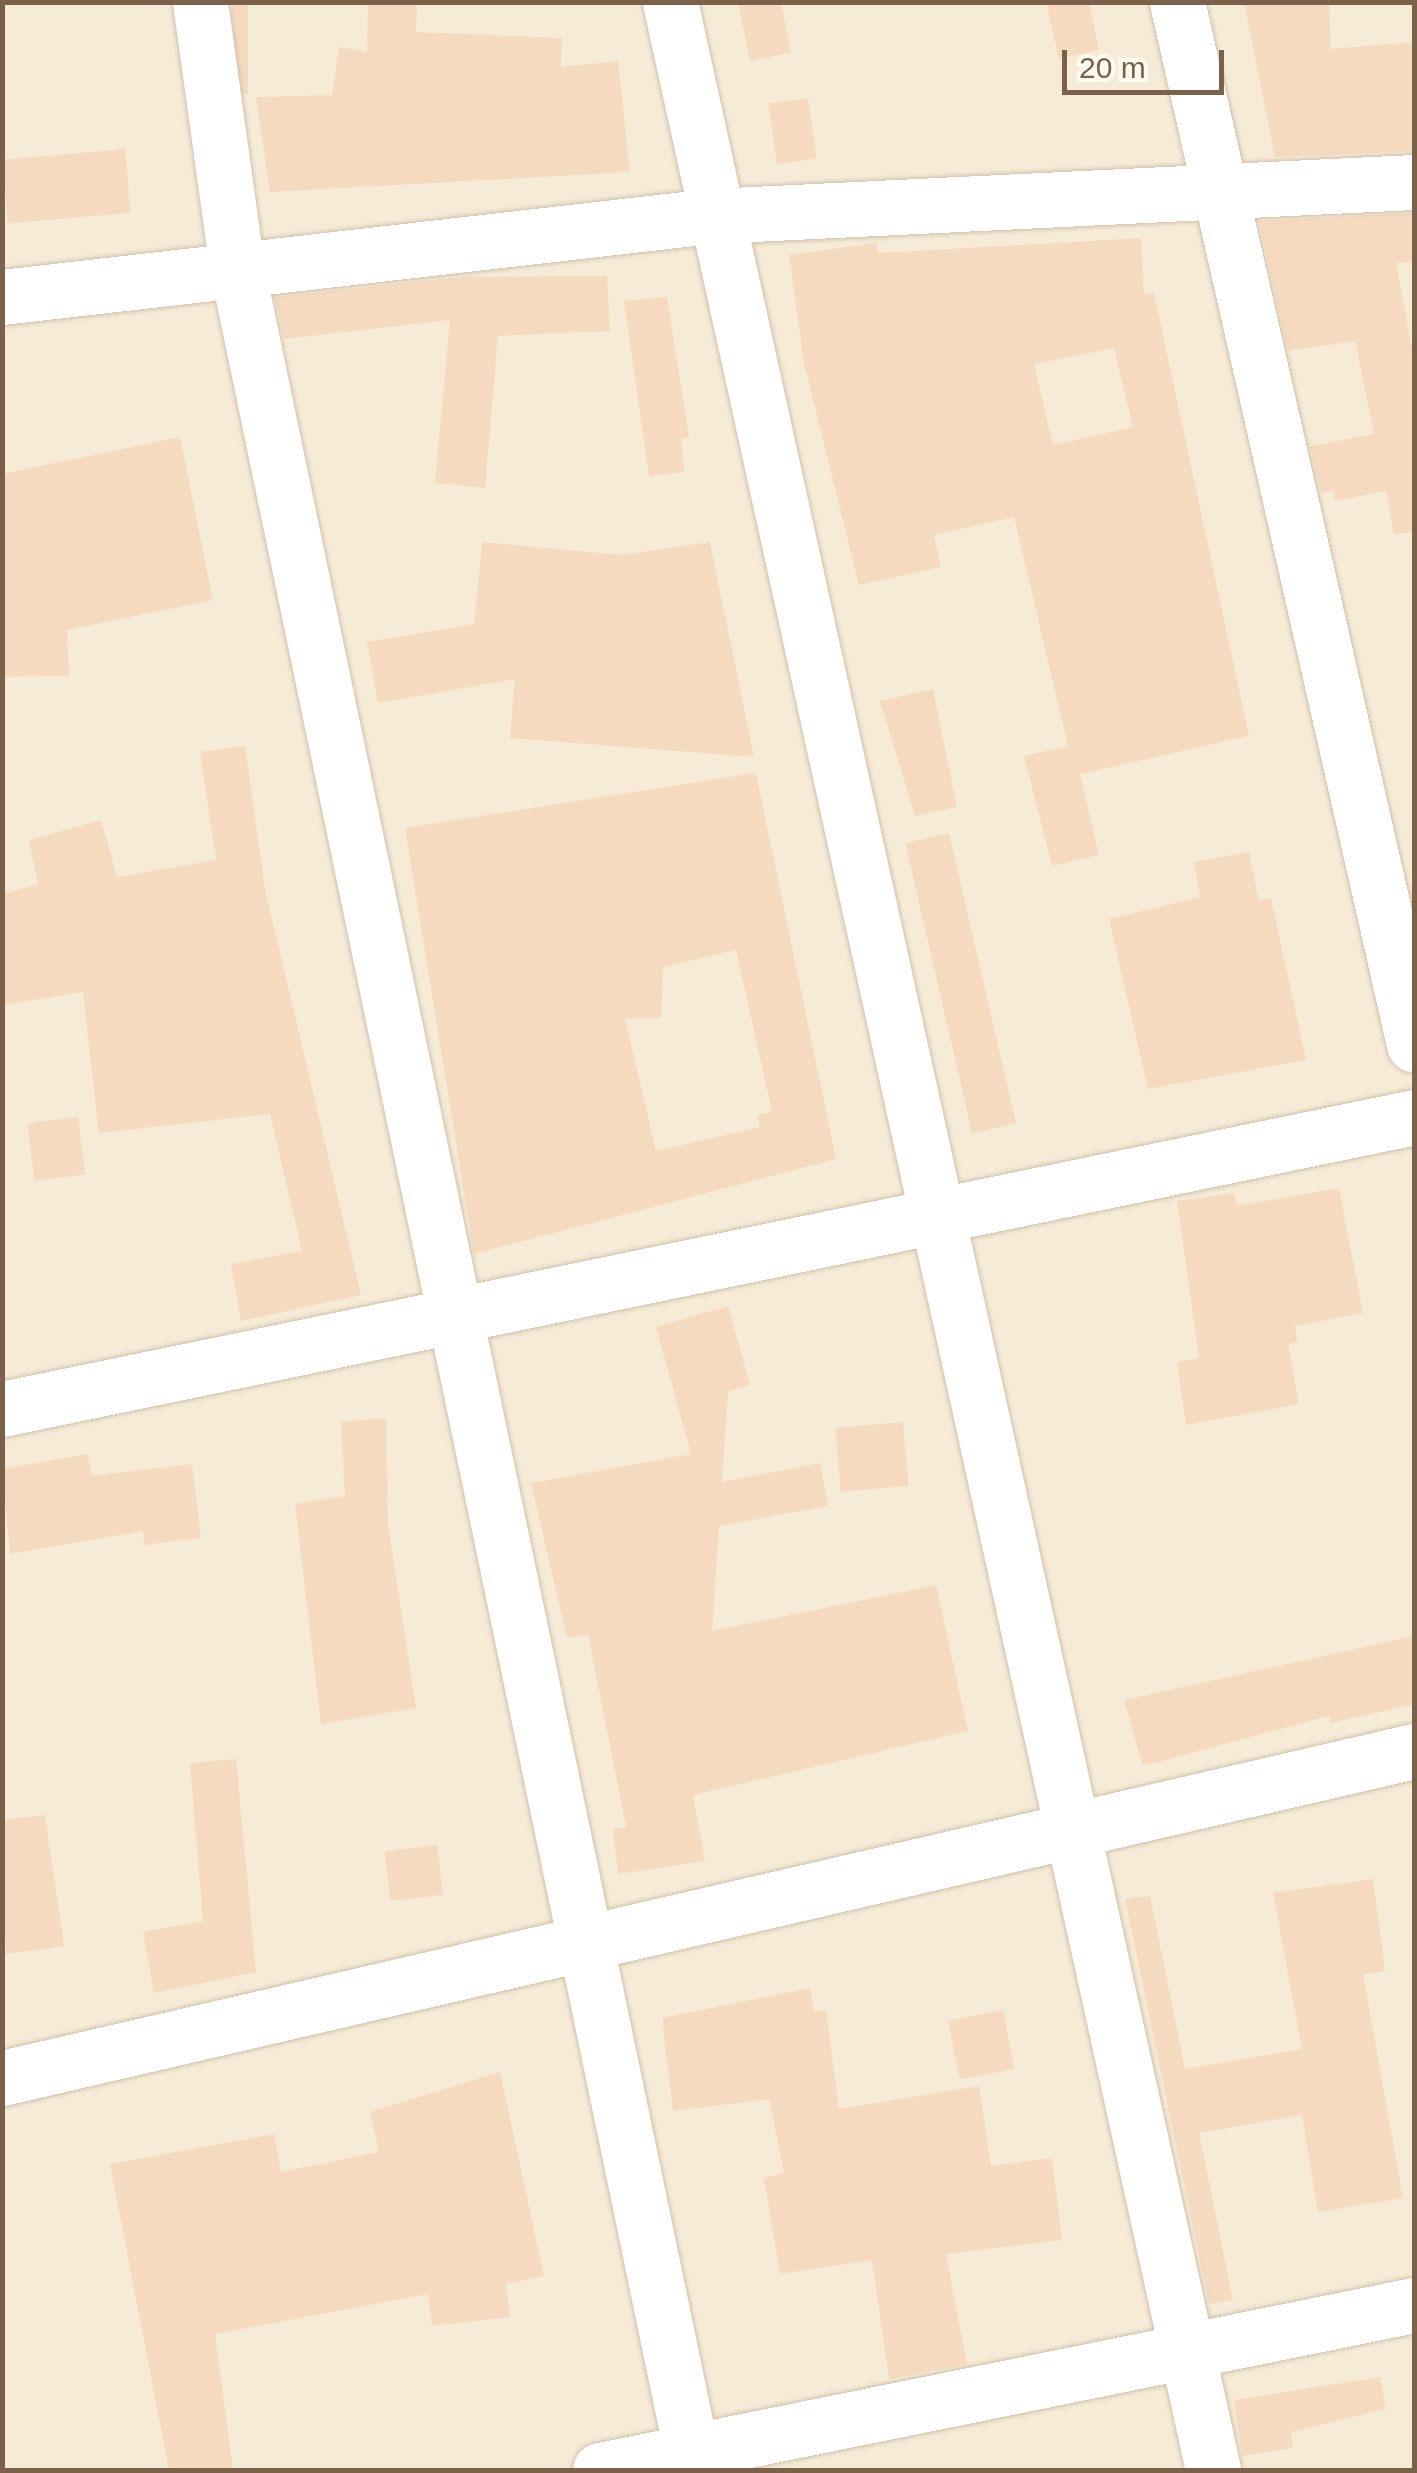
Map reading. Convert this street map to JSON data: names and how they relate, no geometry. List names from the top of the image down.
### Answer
{
  "scale_bar": "20 m"
}
